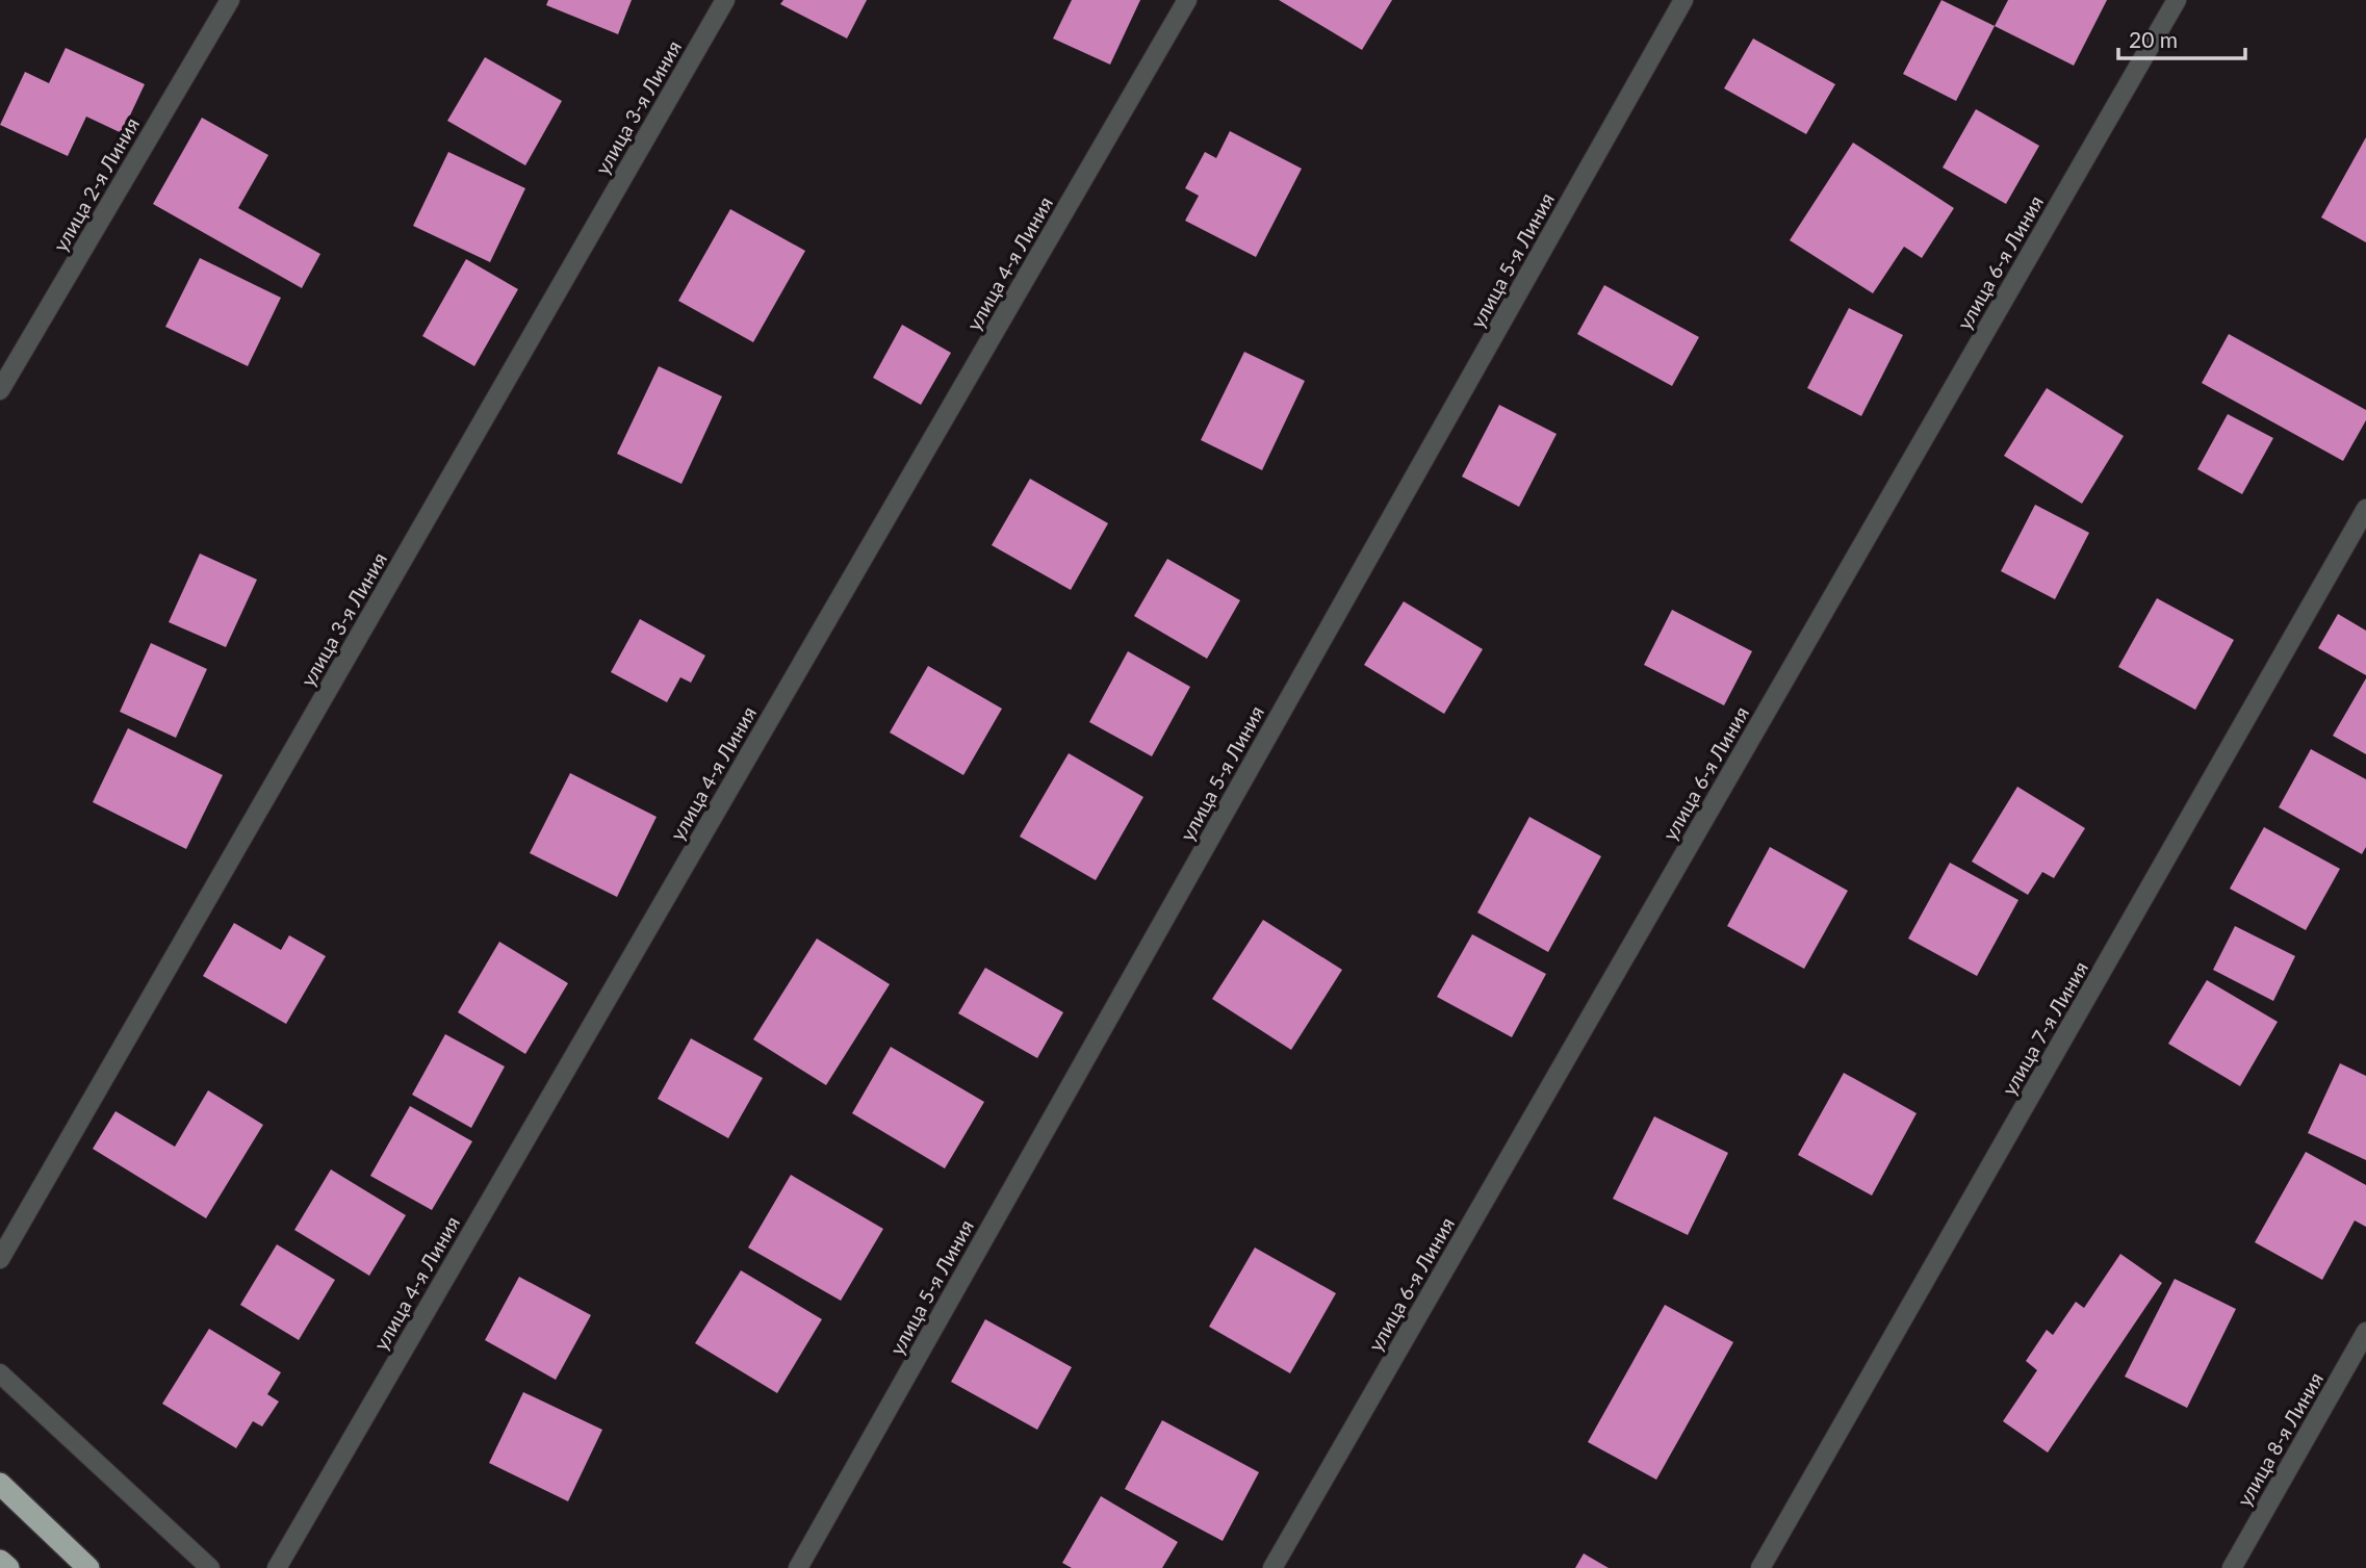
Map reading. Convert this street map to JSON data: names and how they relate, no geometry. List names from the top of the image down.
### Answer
{
  "streets": {
    "street": [
      "улица 3-я Линия",
      "улица 2-я Линия",
      "улица 5-я Линия",
      "улица 6-я Линия",
      "улица 4-я Линия",
      "улица 7-я Линия",
      "улица 8-я Линия"
    ]
  },
  "scale_bar": "20 m"
}
